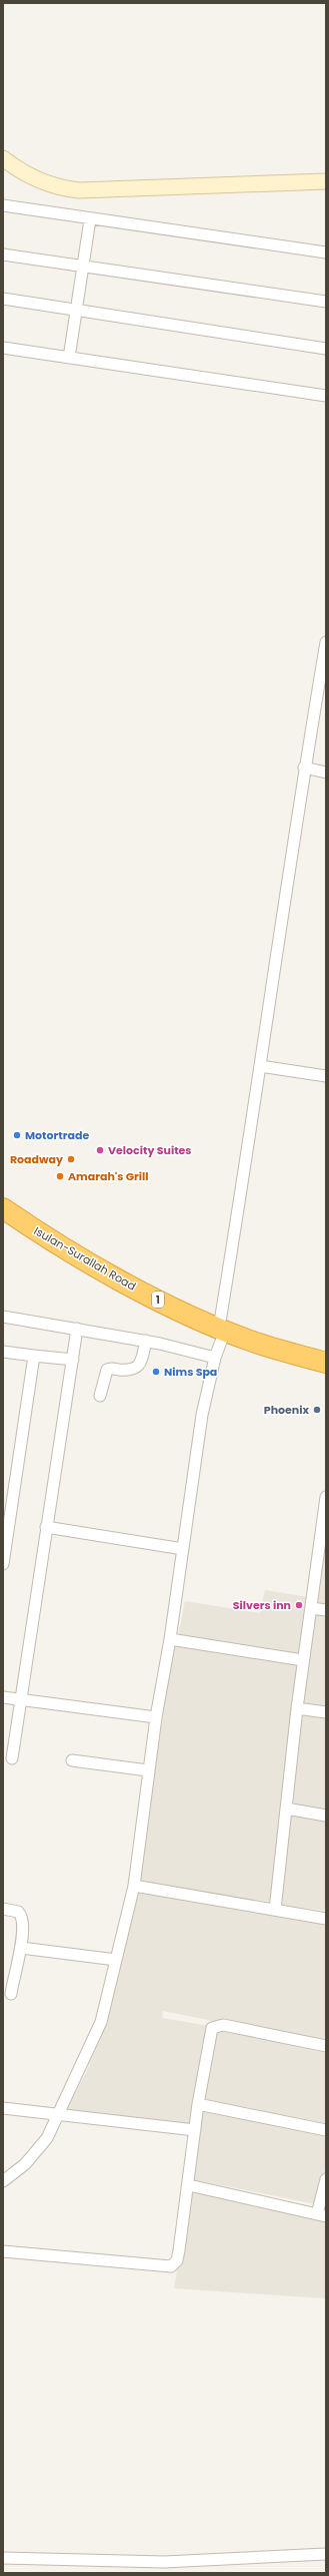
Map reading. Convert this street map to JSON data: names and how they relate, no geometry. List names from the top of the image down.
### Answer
{
  "streets": {
    "highway": ["Isulan-Surallah Road", "1"]
  },
  "places": [
    "Motortrade",
    "Velocity Suites",
    "Roadway",
    "Amarah's Grill",
    "Nims Spa",
    "Phoenix",
    "Silvers inn"
  ]
}
